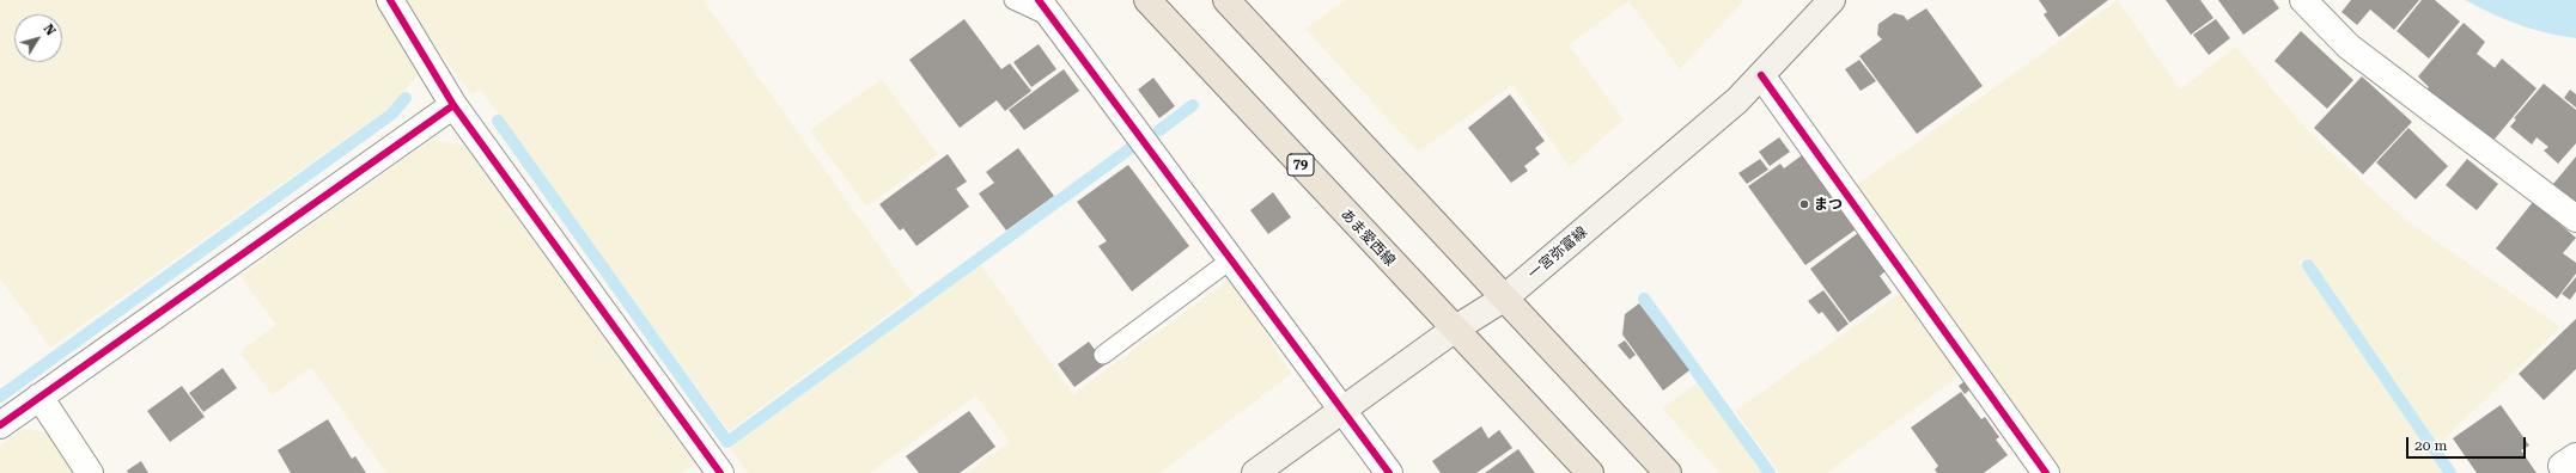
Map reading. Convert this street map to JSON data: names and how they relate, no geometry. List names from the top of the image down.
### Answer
{
  "streets": {
    "main road": ["79", "あま愛西線", "一宮弥富線"]
  },
  "crossings": [
    ["あま愛西線", "一宮弥富線"]
  ],
  "places": ["まつ"],
  "scale_bar": "20 m",
  "north": "top right"
}
